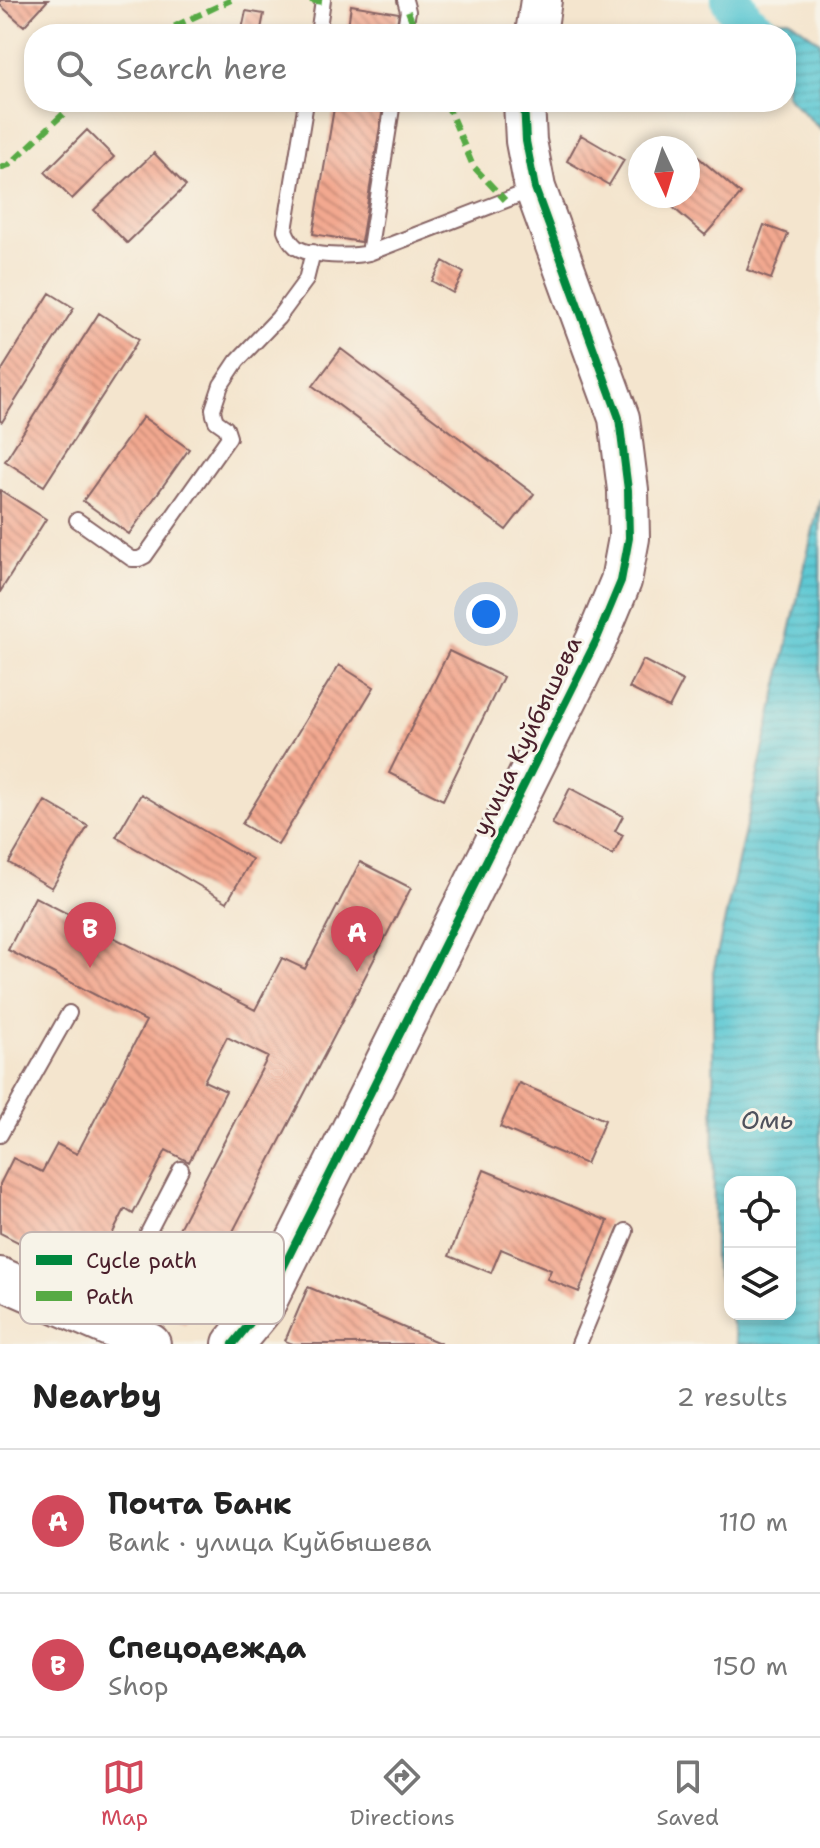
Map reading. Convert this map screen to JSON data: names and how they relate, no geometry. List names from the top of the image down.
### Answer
{
  "streets": {
    "street": ["улица Куйбышева"]
  },
  "water": ["Омь"],
  "legend": ["Cycle path", "Path"],
  "north": "bottom",
  "page": {
    "search": "Search here",
    "pins": ["B", "A"],
    "heading": ["Nearby", "2 results"],
    "list": [
      {
        "mark": "A",
        "name": "Почта Банк",
        "note": "Bank · улица Куйбышева",
        "value": "110 m"
      },
      {
        "mark": "B",
        "name": "Спецодежда",
        "note": "Shop",
        "value": "150 m"
      }
    ],
    "nav": ["Map", "Directions", "Saved"]
  }
}
